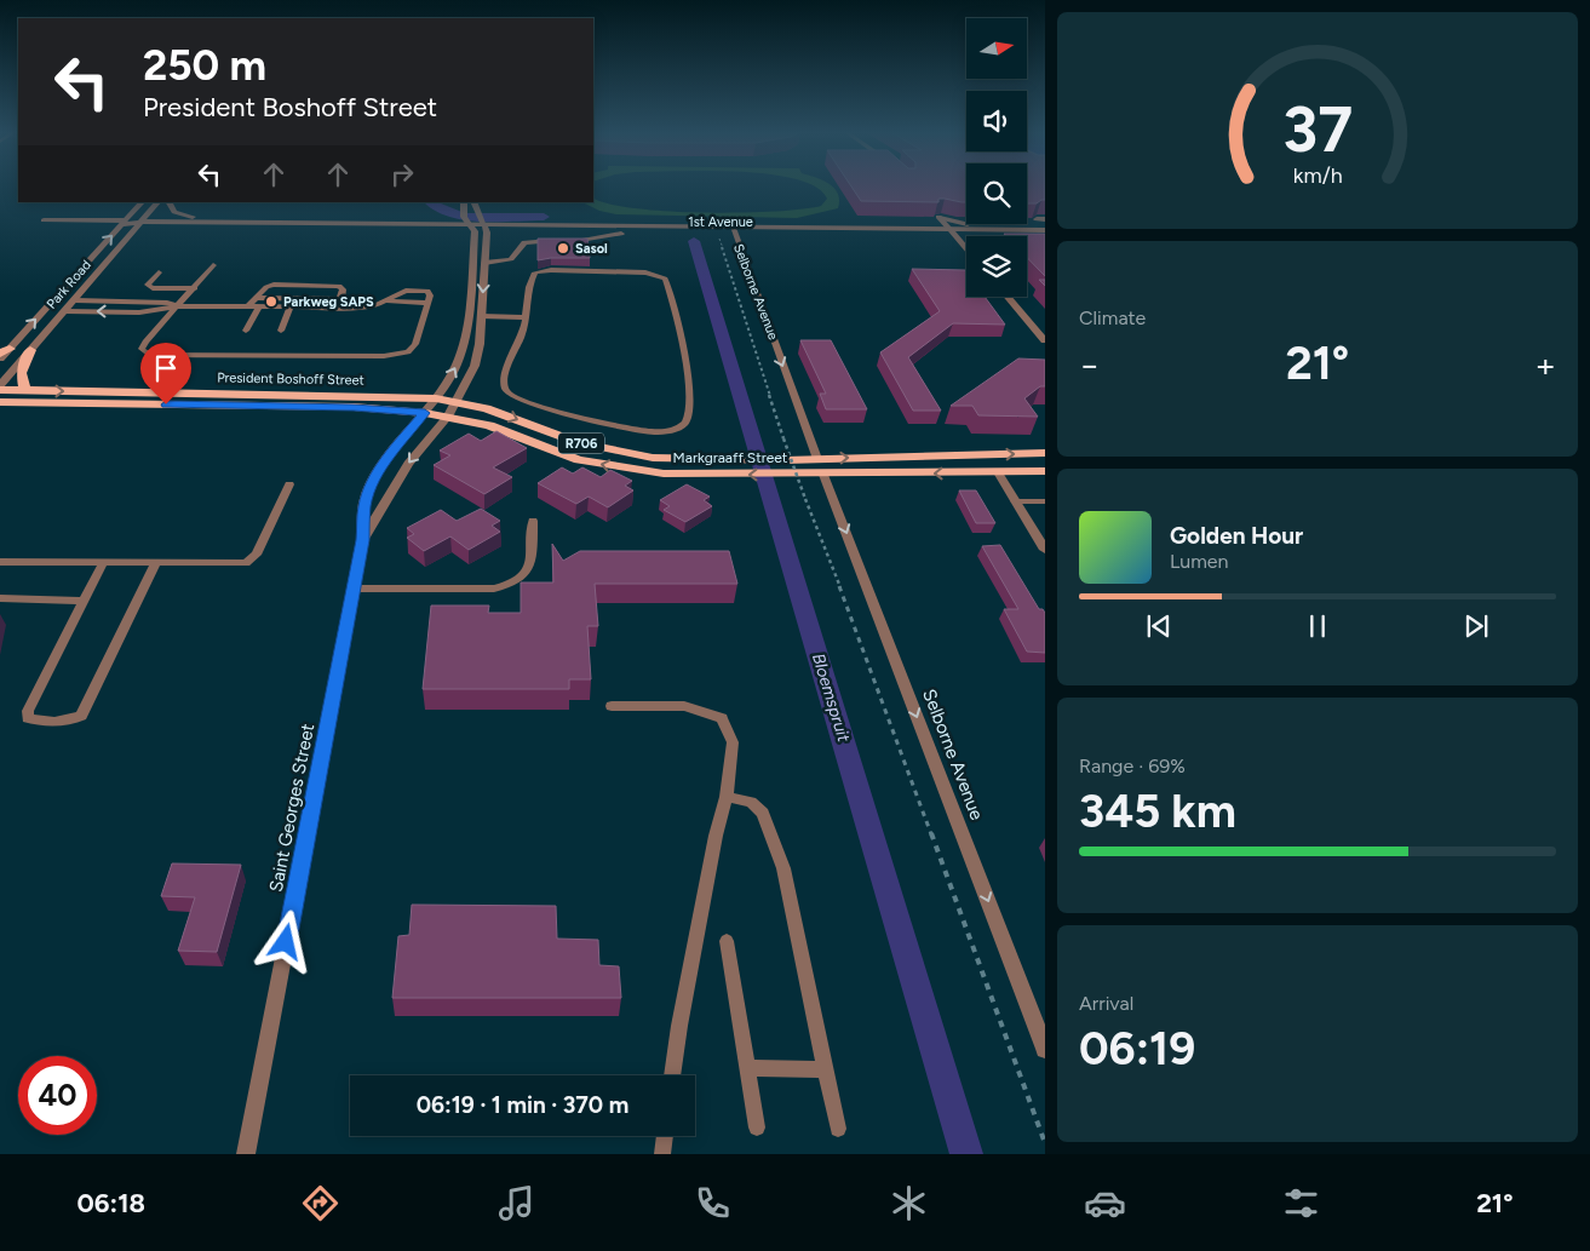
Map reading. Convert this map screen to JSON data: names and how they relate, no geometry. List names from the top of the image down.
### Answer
{
  "streets": {
    "main road": ["President Boshoff Street", "R706", "Markgraaff Street"],
    "street": [
      "1st Avenue",
      "Park Road",
      "Selborne Avenue",
      "Saint Georges Street"
    ]
  },
  "crossings": [
    ["1st Avenue", "Park Road"],
    ["1st Avenue", "Selborne Avenue"],
    ["1st Avenue", "Saint Georges Street"],
    ["Selborne Avenue", "Markgraaff Street"],
    ["President Boshoff Street", "Markgraaff Street"],
    ["President Boshoff Street", "Saint Georges Street"],
    ["Markgraaff Street", "Saint Georges Street"]
  ],
  "one_way": ["Selborne Avenue"],
  "water": ["Bloemspruit"],
  "places": ["Sasol", "Parkweg SAPS"],
  "north": "right",
  "page": {
    "turn": ["250 m", "President Boshoff Street"],
    "tile": [
      "Climate",
      ["Range · 69%", "345 km"],
      ["Arrival", "06:19"]
    ],
    "heat": ["−", "21°", "+"],
    "song": ["Golden Hour", "Lumen"],
    "limit": "40",
    "trip": "06:19 · 1 min · 370 m",
    "tabs": ["06:18", "21°"],
    "gauge": ["37", "km/h"]
  }
}
